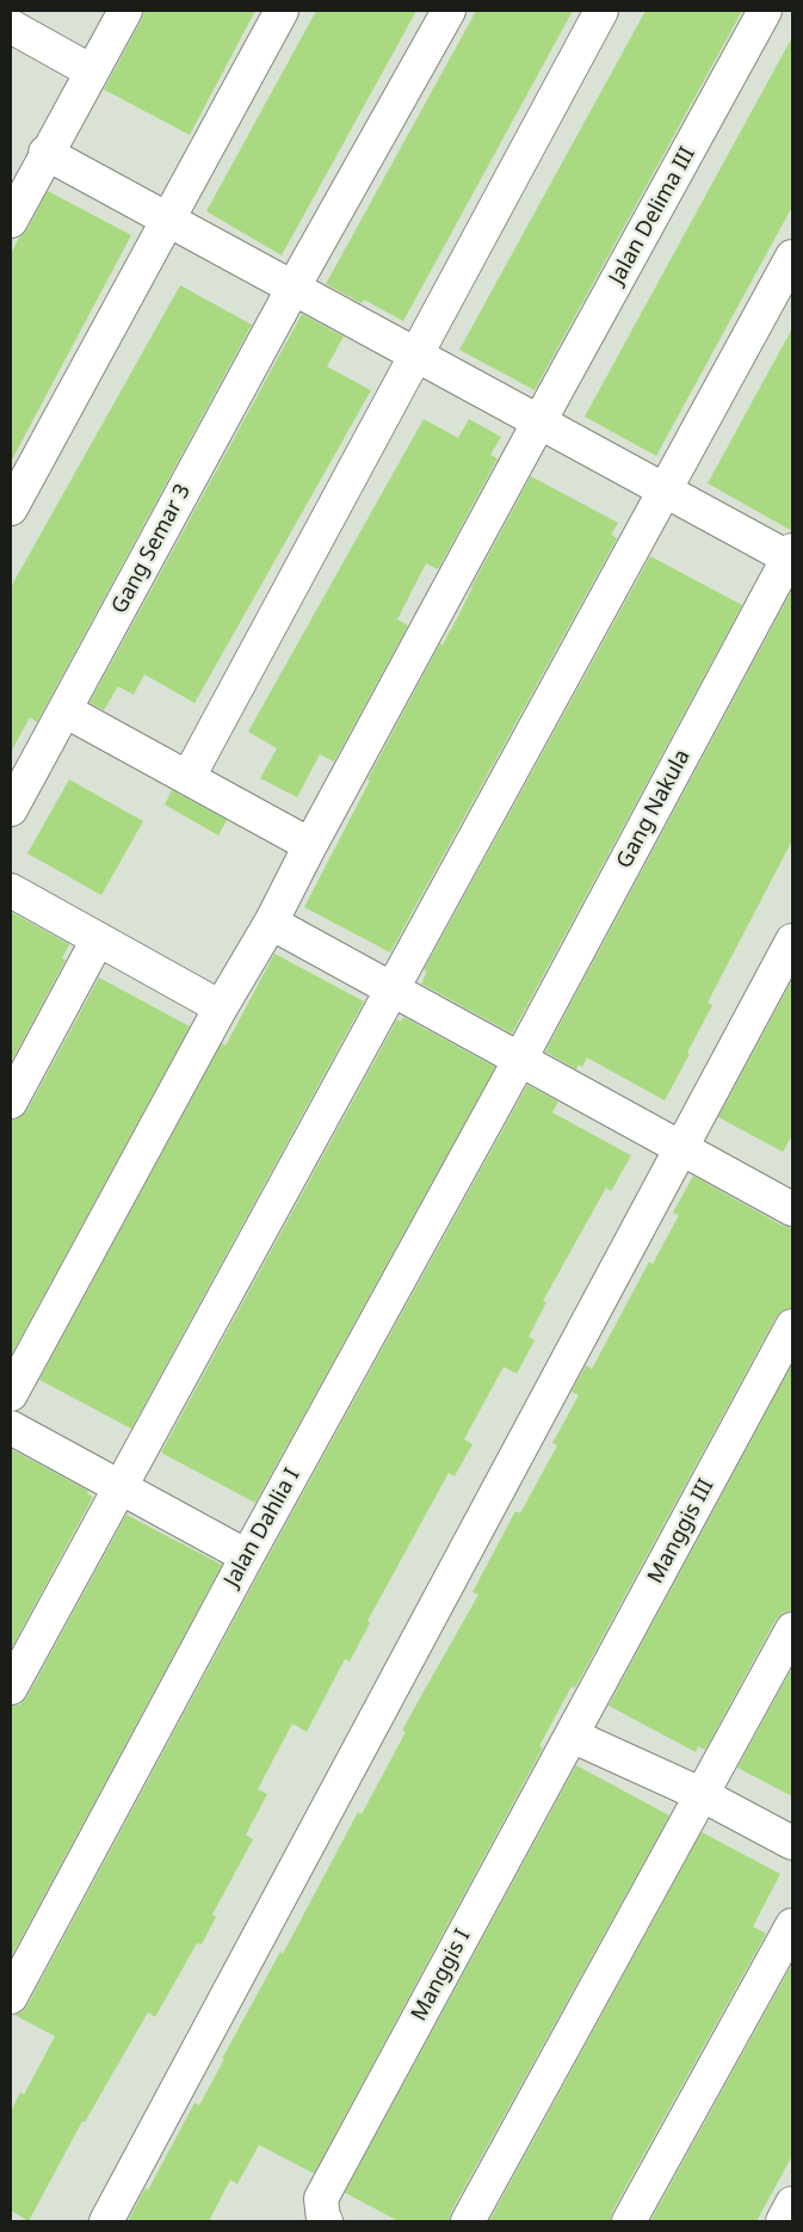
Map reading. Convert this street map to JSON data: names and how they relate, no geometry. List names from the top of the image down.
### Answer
{
  "streets": {
    "street": [
      "Jalan Delima III",
      "Gang Semar 3",
      "Gang Nakula",
      "Jalan Dahlia I",
      "Manggis III",
      "Manggis I"
    ]
  },
  "crossings": [
    ["Gang Nakula", "Jalan Dahlia I"],
    ["Manggis III", "Manggis I"]
  ]
}
